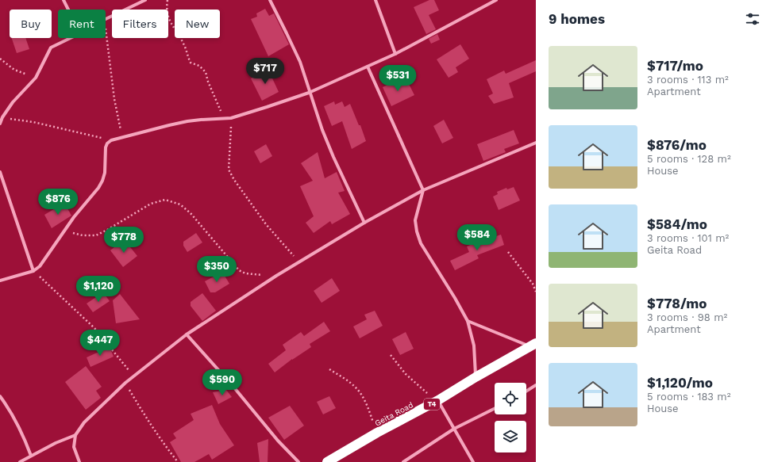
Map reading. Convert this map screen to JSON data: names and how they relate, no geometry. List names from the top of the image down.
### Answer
{
  "streets": {
    "highway": ["T4", "Geita Road"]
  },
  "page": {
    "heading": "9 homes",
    "chip": [
      "Buy",
      "Rent",
      "Filters",
      "New"
    ],
    "list": [
      {
        "name": "$717/mo",
        "note": "3 rooms · 113 m² · Apartment"
      },
      {
        "name": "$876/mo",
        "note": "5 rooms · 128 m² · House"
      },
      {
        "name": "$584/mo",
        "note": "3 rooms · 101 m² · Geita Road"
      },
      {
        "name": "$778/mo",
        "note": "3 rooms · 98 m² · Apartment"
      },
      {
        "name": "$1,120/mo",
        "note": "5 rooms · 183 m² · House"
      }
    ],
    "price": [
      "$717",
      "$531",
      "$876",
      "$584",
      "$778",
      "$350",
      "$1,120",
      "$447",
      "$590"
    ]
  }
}
